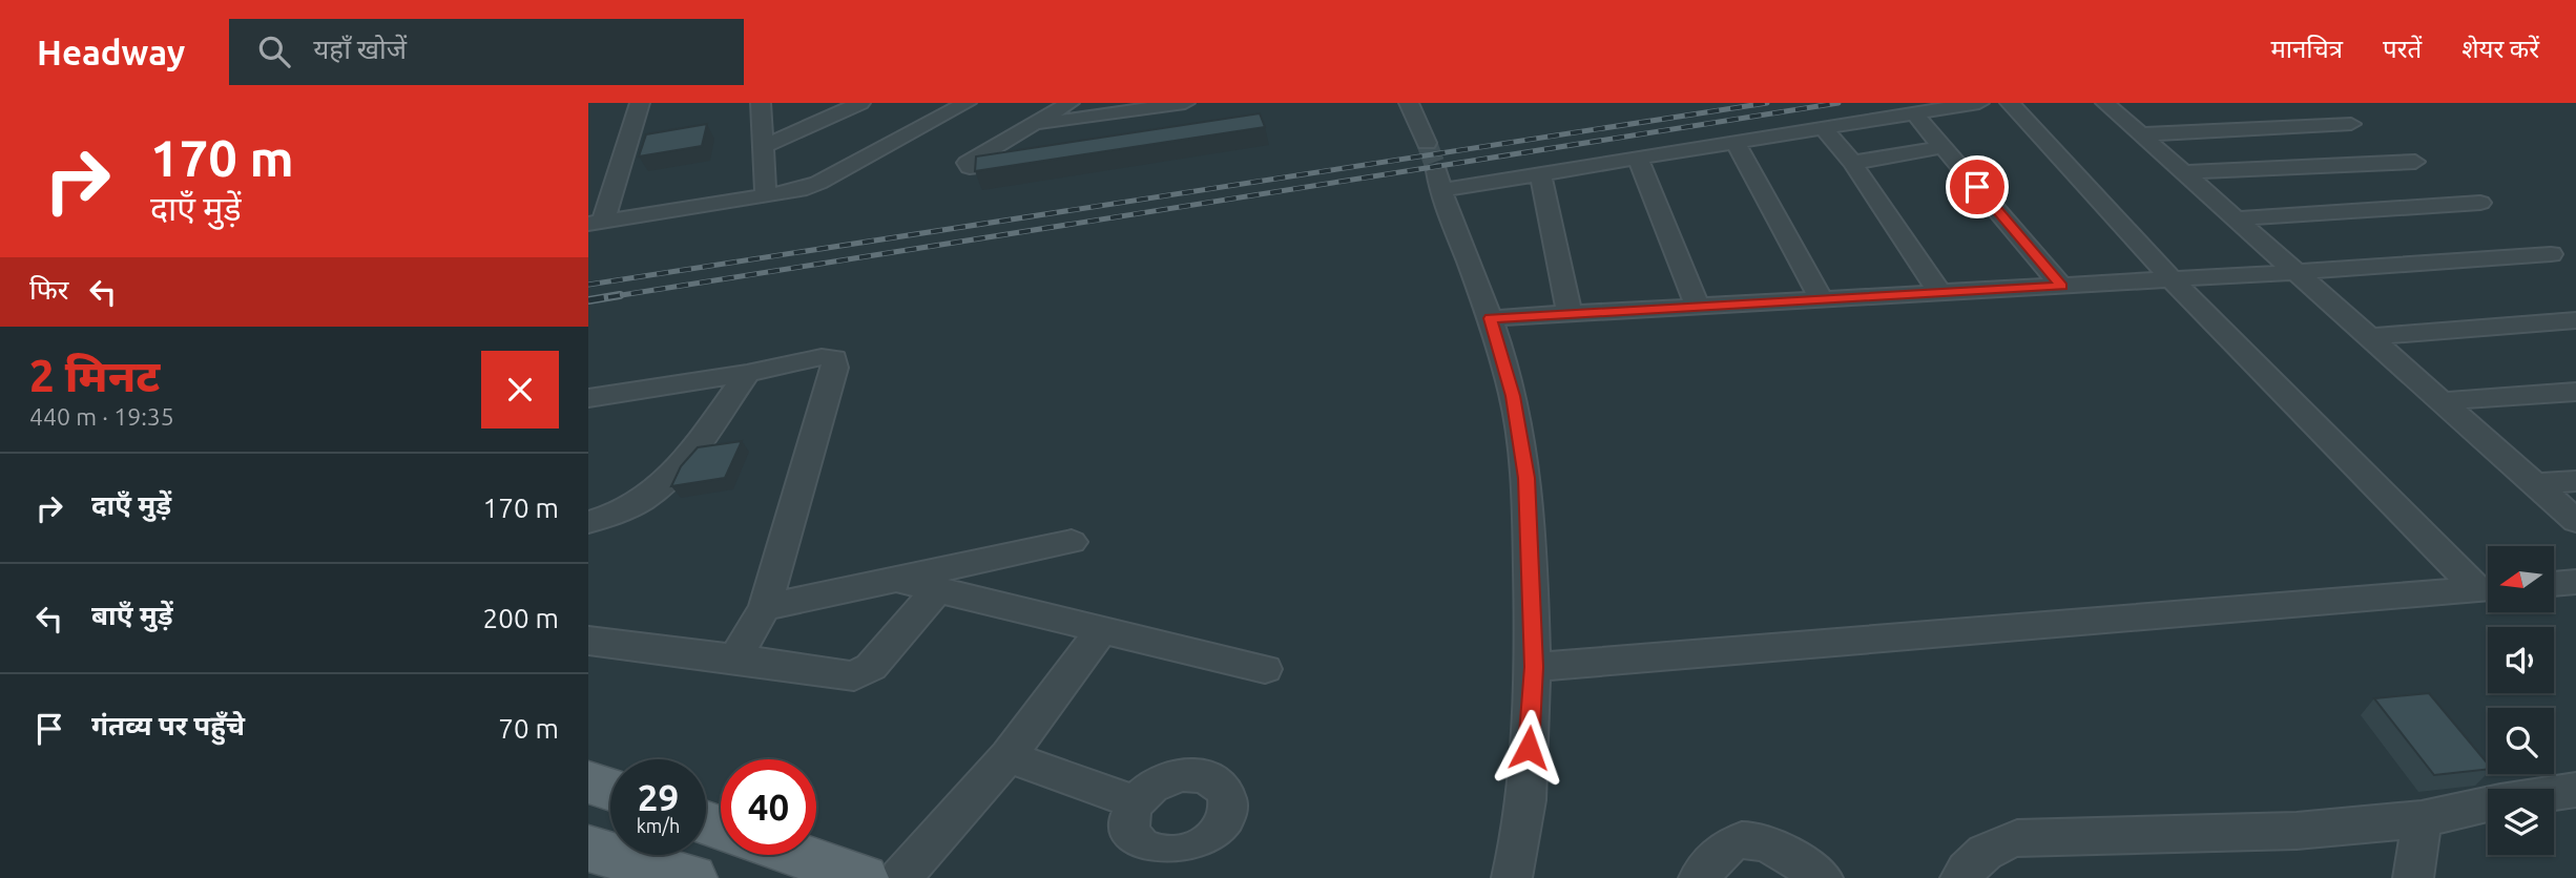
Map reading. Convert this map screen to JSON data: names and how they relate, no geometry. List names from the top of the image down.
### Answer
{
  "north": "left",
  "page": {
    "header": "Headway",
    "search": "यहाँ खोजें",
    "nav": ["मानचित्र", "परतें", "शेयर करें"],
    "turn": ["170 m", "दाएँ मुड़ें"],
    "then": "फिर",
    "heading": ["2 मिनट", "440 m · 19:35"],
    "list": [
      {
        "name": "दाएँ मुड़ें",
        "value": "170 m"
      },
      {
        "name": "बाएँ मुड़ें",
        "value": "200 m"
      },
      {
        "name": "गंतव्य पर पहुँचे",
        "value": "70 m"
      }
    ],
    "speed": "29 km/h",
    "limit": "40"
  }
}
